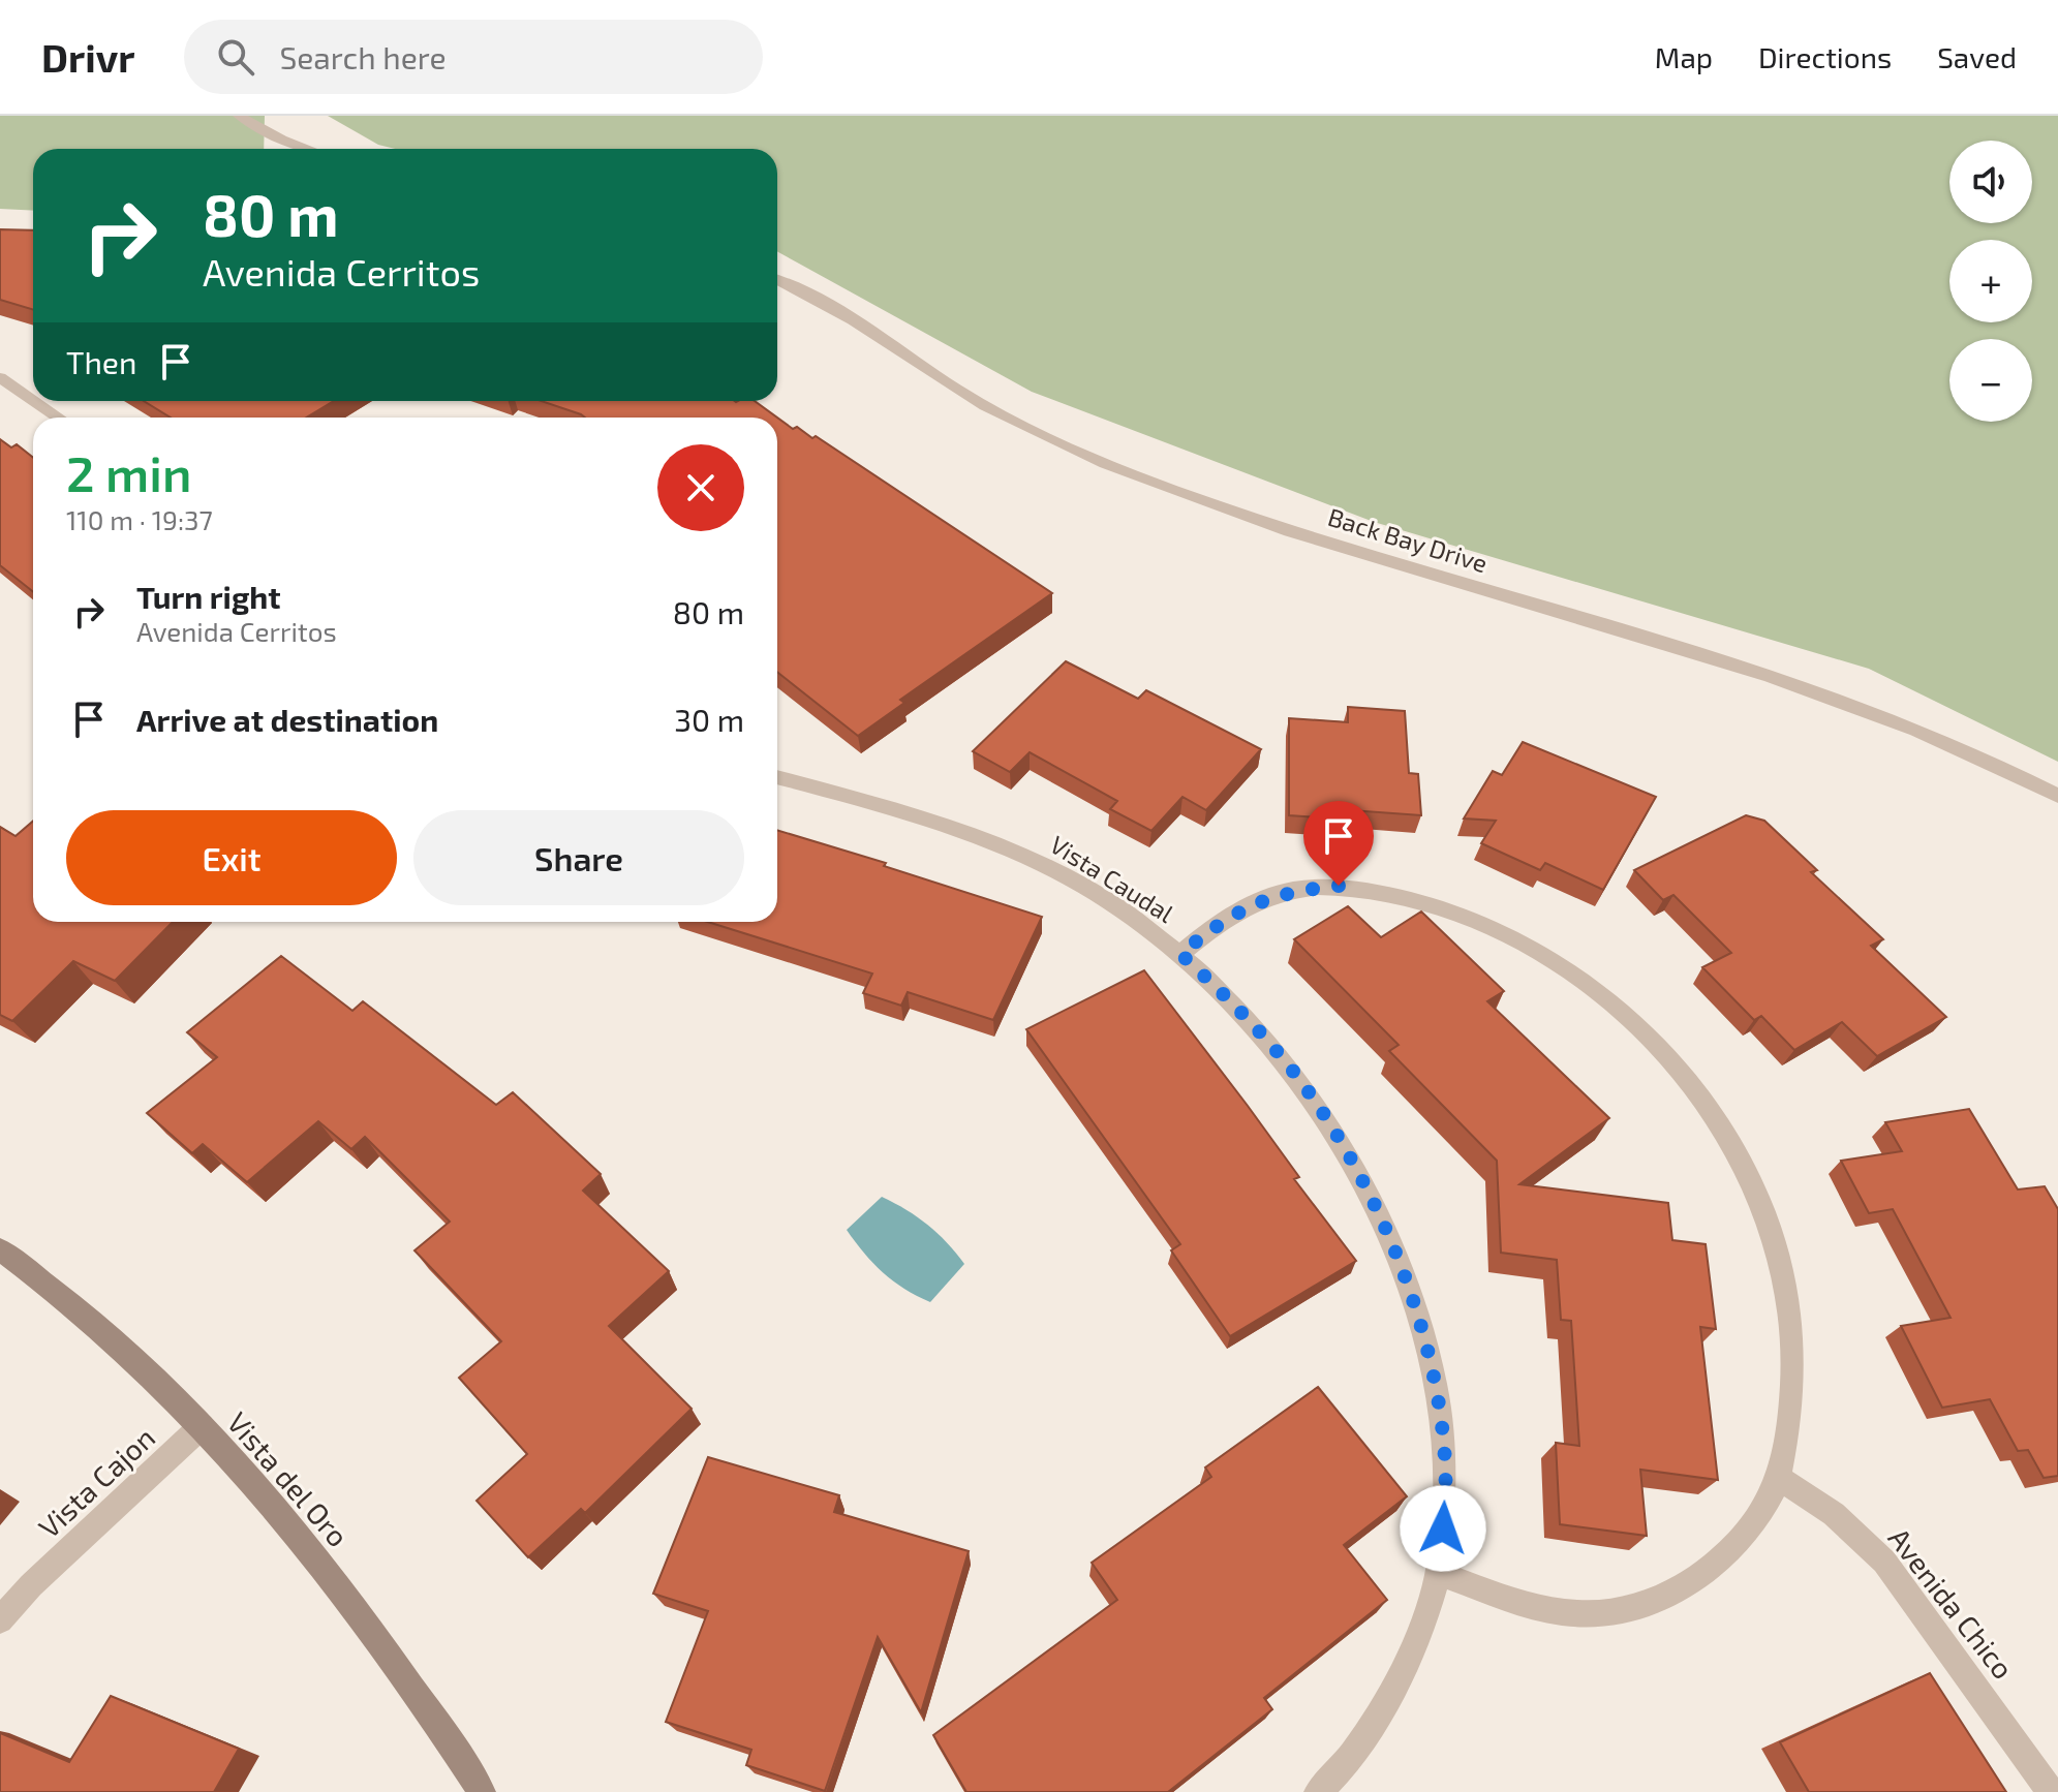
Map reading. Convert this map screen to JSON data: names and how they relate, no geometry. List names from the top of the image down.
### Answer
{
  "streets": {
    "street": [
      "Back Bay Drive",
      "Vista Caudal",
      "Vista del Oro",
      "Vista Cajon",
      "Avenida Chico"
    ]
  },
  "crossings": [
    ["Vista del Oro", "Vista Cajon"]
  ],
  "page": {
    "header": "Drivr",
    "search": "Search here",
    "nav": ["Map", "Directions", "Saved"],
    "map_buttons": ["+", "−"],
    "turn": ["80 m", "Avenida Cerritos"],
    "then": "Then",
    "heading": ["2 min", "110 m · 19:37"],
    "list": [
      {
        "name": "Turn right",
        "note": "Avenida Cerritos",
        "value": "80 m"
      },
      {
        "name": "Arrive at destination",
        "value": "30 m"
      }
    ],
    "buttons": ["Exit", "Share"]
  }
}
